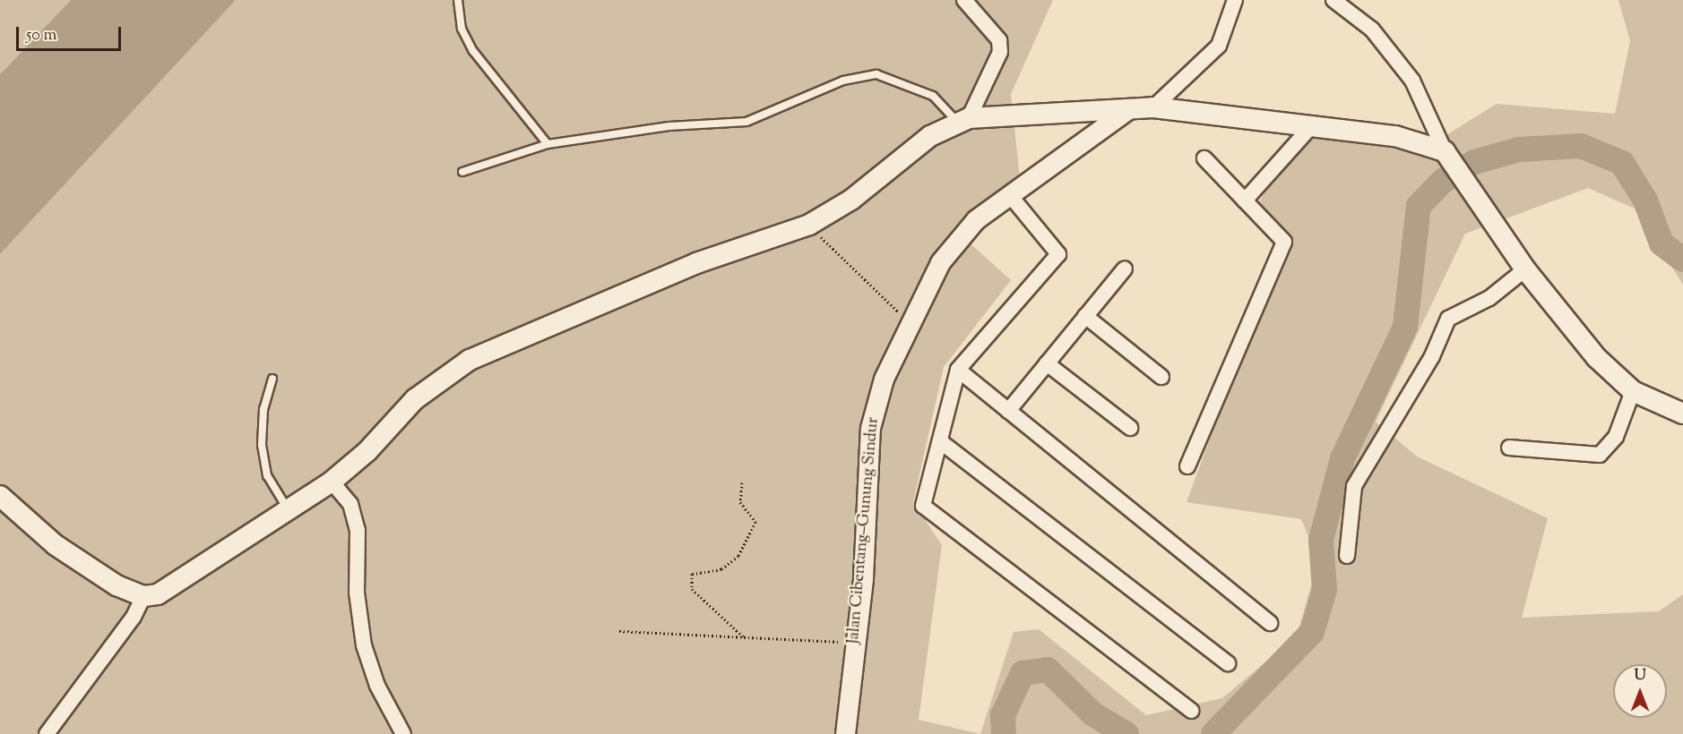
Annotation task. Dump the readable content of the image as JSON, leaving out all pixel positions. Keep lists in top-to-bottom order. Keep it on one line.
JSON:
{"streets":{"street":["Jalan Cibentang–Gunung Sindur"]},"scale_bar":"50 m","north":"top"}
